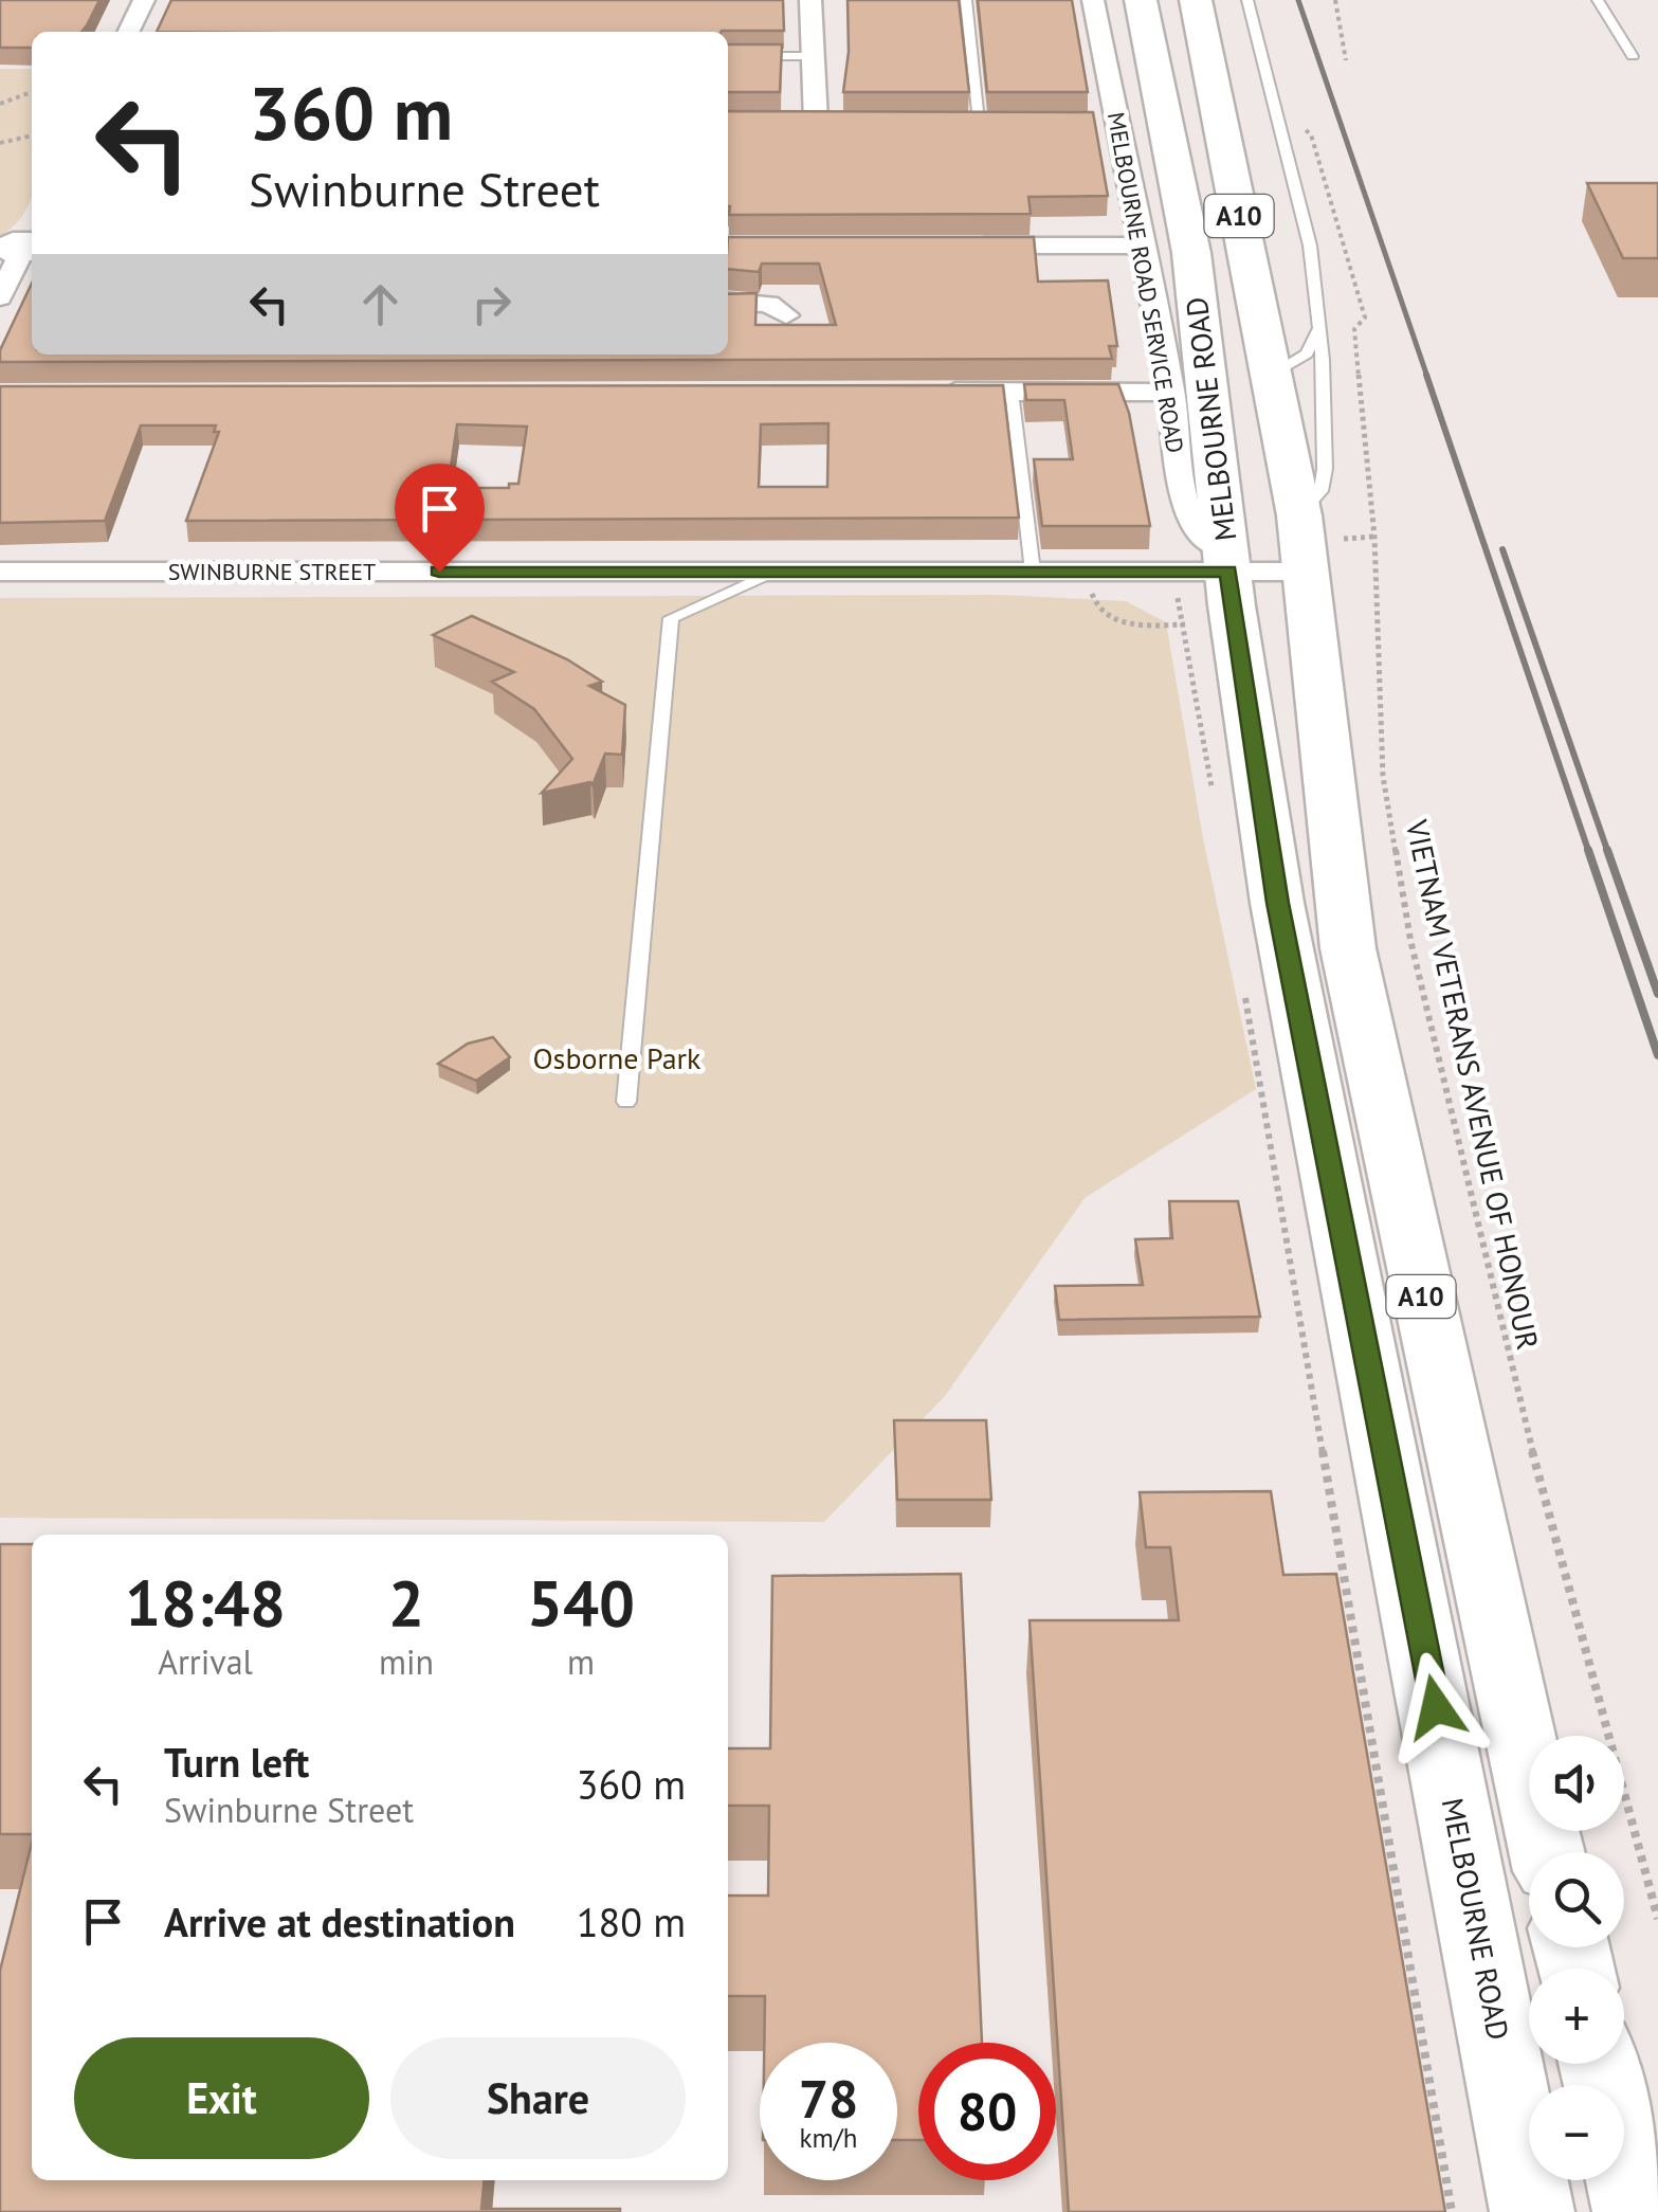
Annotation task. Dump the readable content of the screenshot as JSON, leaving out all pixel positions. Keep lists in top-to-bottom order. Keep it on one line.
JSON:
{"streets":{"highway":["A10","MELBOURNE ROAD"],"street":["MELBOURNE ROAD SERVICE ROAD","SWINBURNE STREET"],"path":["VIETNAM VETERANS AVENUE OF HONOUR"]},"crossings":[["MELBOURNE ROAD SERVICE ROAD","MELBOURNE ROAD"],["MELBOURNE ROAD SERVICE ROAD","SWINBURNE STREET"],["MELBOURNE ROAD","SWINBURNE STREET"]],"parks":["Osborne Park"],"page":{"turn":["360 m","Swinburne Street"],"eta":["18:48","Arrival","2","min","540","m"],"list":[{"name":"Turn left","note":"Swinburne Street","value":"360 m"},{"name":"Arrive at destination","value":"180 m"}],"map_buttons":["+","−"],"buttons":["Exit","Share"],"speed":"78 km/h","limit":"80"}}
